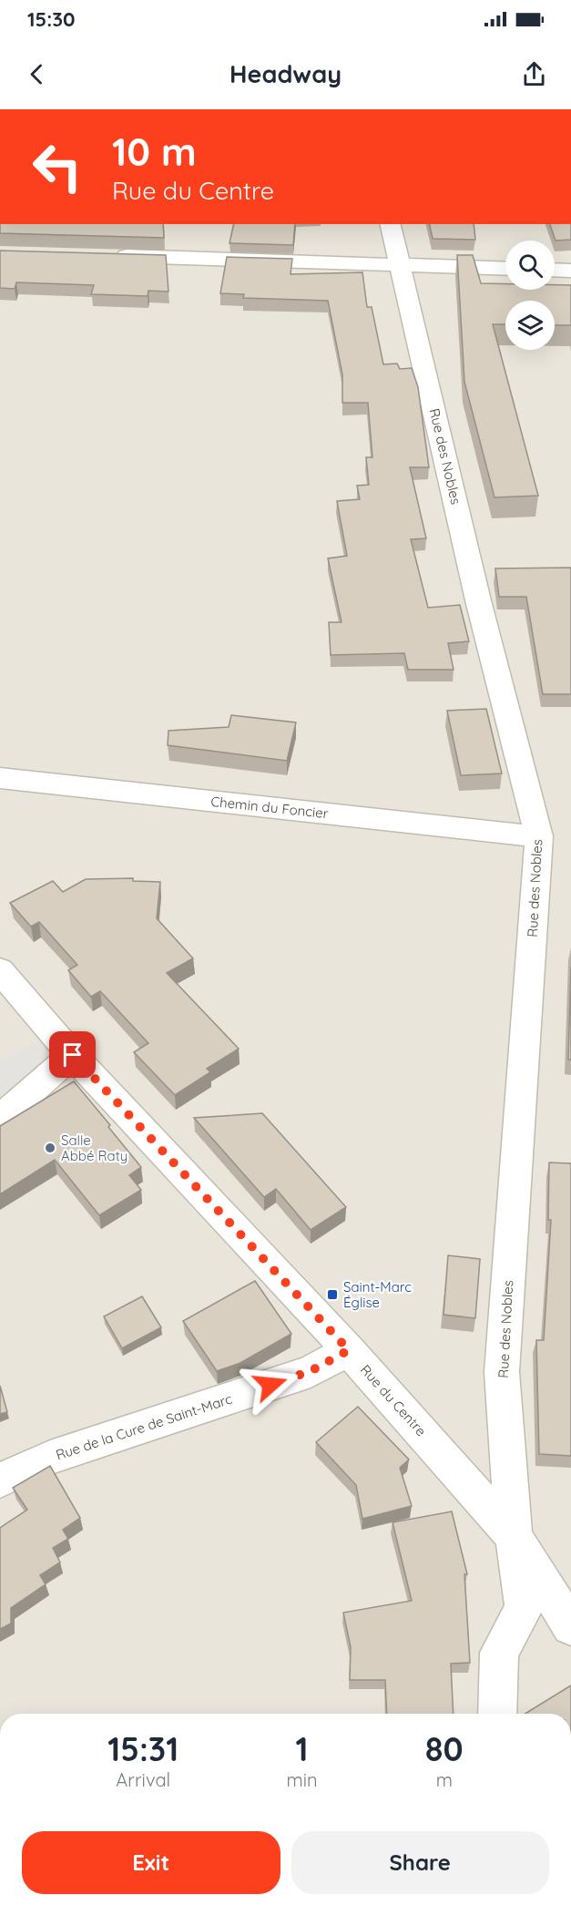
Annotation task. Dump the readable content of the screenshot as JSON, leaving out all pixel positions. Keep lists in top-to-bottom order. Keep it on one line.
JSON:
{"streets":{"street":["Rue des Nobles","Chemin du Foncier","Rue du Centre","Rue de la Cure de Saint-Marc"]},"crossings":[["Rue des Nobles","Chemin du Foncier"],["Rue des Nobles","Rue du Centre"],["Rue du Centre","Rue de la Cure de Saint-Marc"]],"places":{"other":["Salle Abbé Raty"],"transit":["Saint-Marc Église"]},"page":{"status":"15:30","header":"Headway","turn":["10 m","Rue du Centre"],"eta":["15:31","Arrival","1","min","80","m"],"buttons":["Exit","Share"]}}
